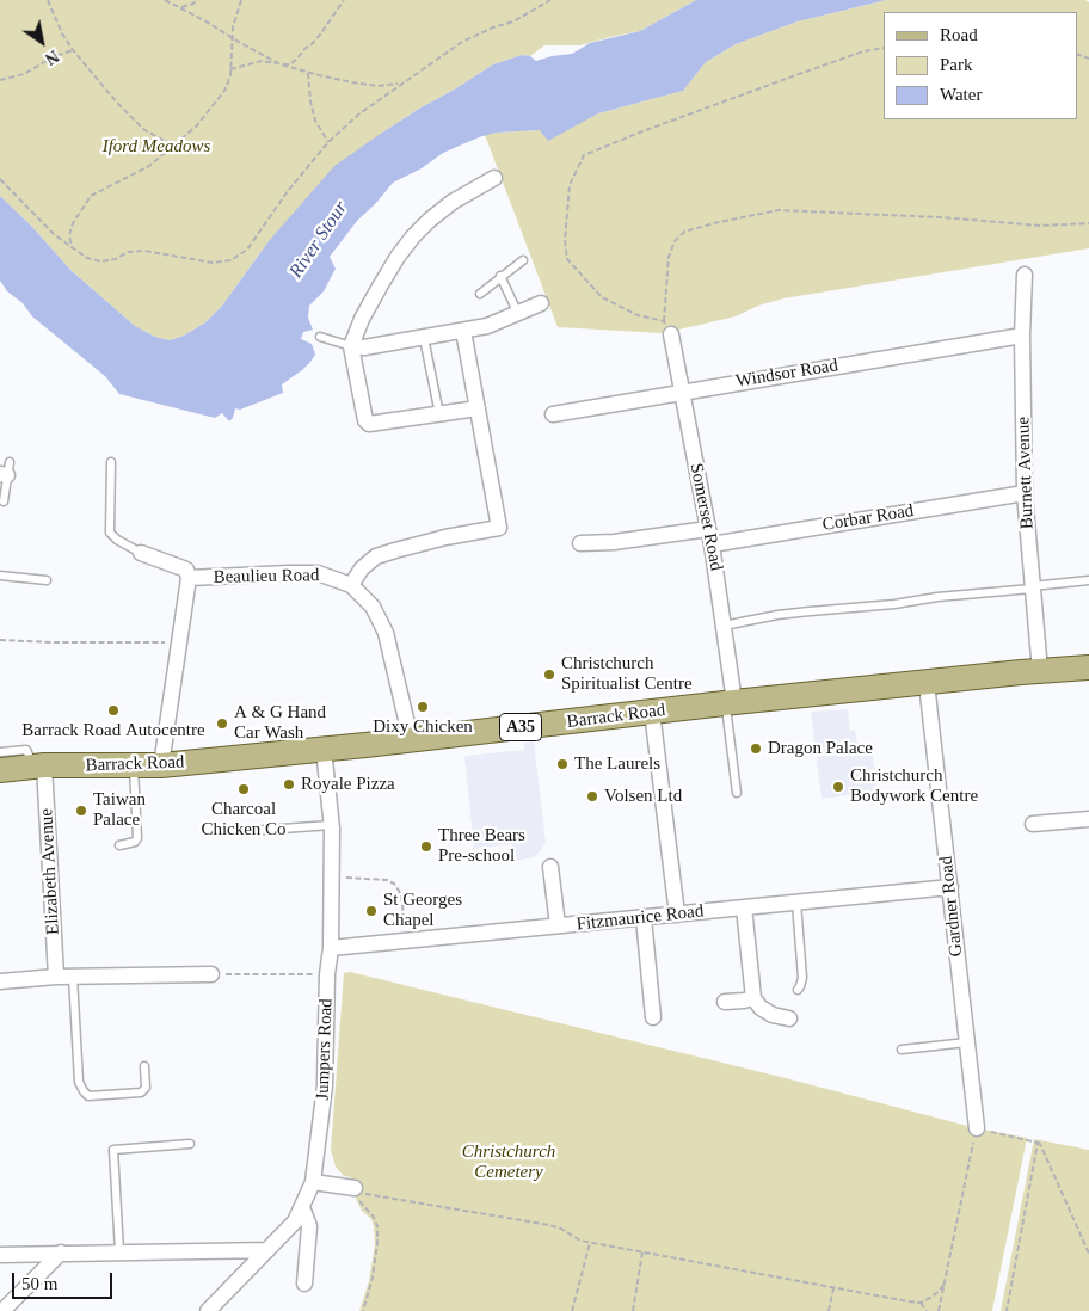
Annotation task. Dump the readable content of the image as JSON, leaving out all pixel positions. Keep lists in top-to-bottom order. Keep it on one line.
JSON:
{"streets":{"main road":["Barrack Road","A35"],"street":["Windsor Road","Burnett Avenue","Somerset Road","Corbar Road","Beaulieu Road","Elizabeth Avenue","Gardner Road","Fitzmaurice Road","Jumpers Road"]},"crossings":[["Windsor Road","Burnett Avenue"],["Windsor Road","Somerset Road"],["Burnett Avenue","Corbar Road"],["Burnett Avenue","Barrack Road"],["Somerset Road","Corbar Road"],["Somerset Road","Barrack Road"],["Beaulieu Road","Barrack Road"],["Barrack Road","Elizabeth Avenue"],["Barrack Road","Gardner Road"],["Barrack Road","Jumpers Road"],["Gardner Road","Fitzmaurice Road"],["Fitzmaurice Road","Jumpers Road"]],"water":["River Stour"],"parks":["Iford Meadows","Christchurch Cemetery"],"places":["Christchurch Spiritualist Centre","Dixy Chicken","Barrack Road Autocentre","A & G Hand Car Wash","Dragon Palace","The Laurels","Royale Pizza","Christchurch Bodywork Centre","Charcoal Chicken Co","Volsen Ltd","Taiwan Palace","Three Bears Pre-school","St Georges Chapel"],"legend":["Road","Park","Water"],"scale_bar":"50 m","north":"bottom right"}
